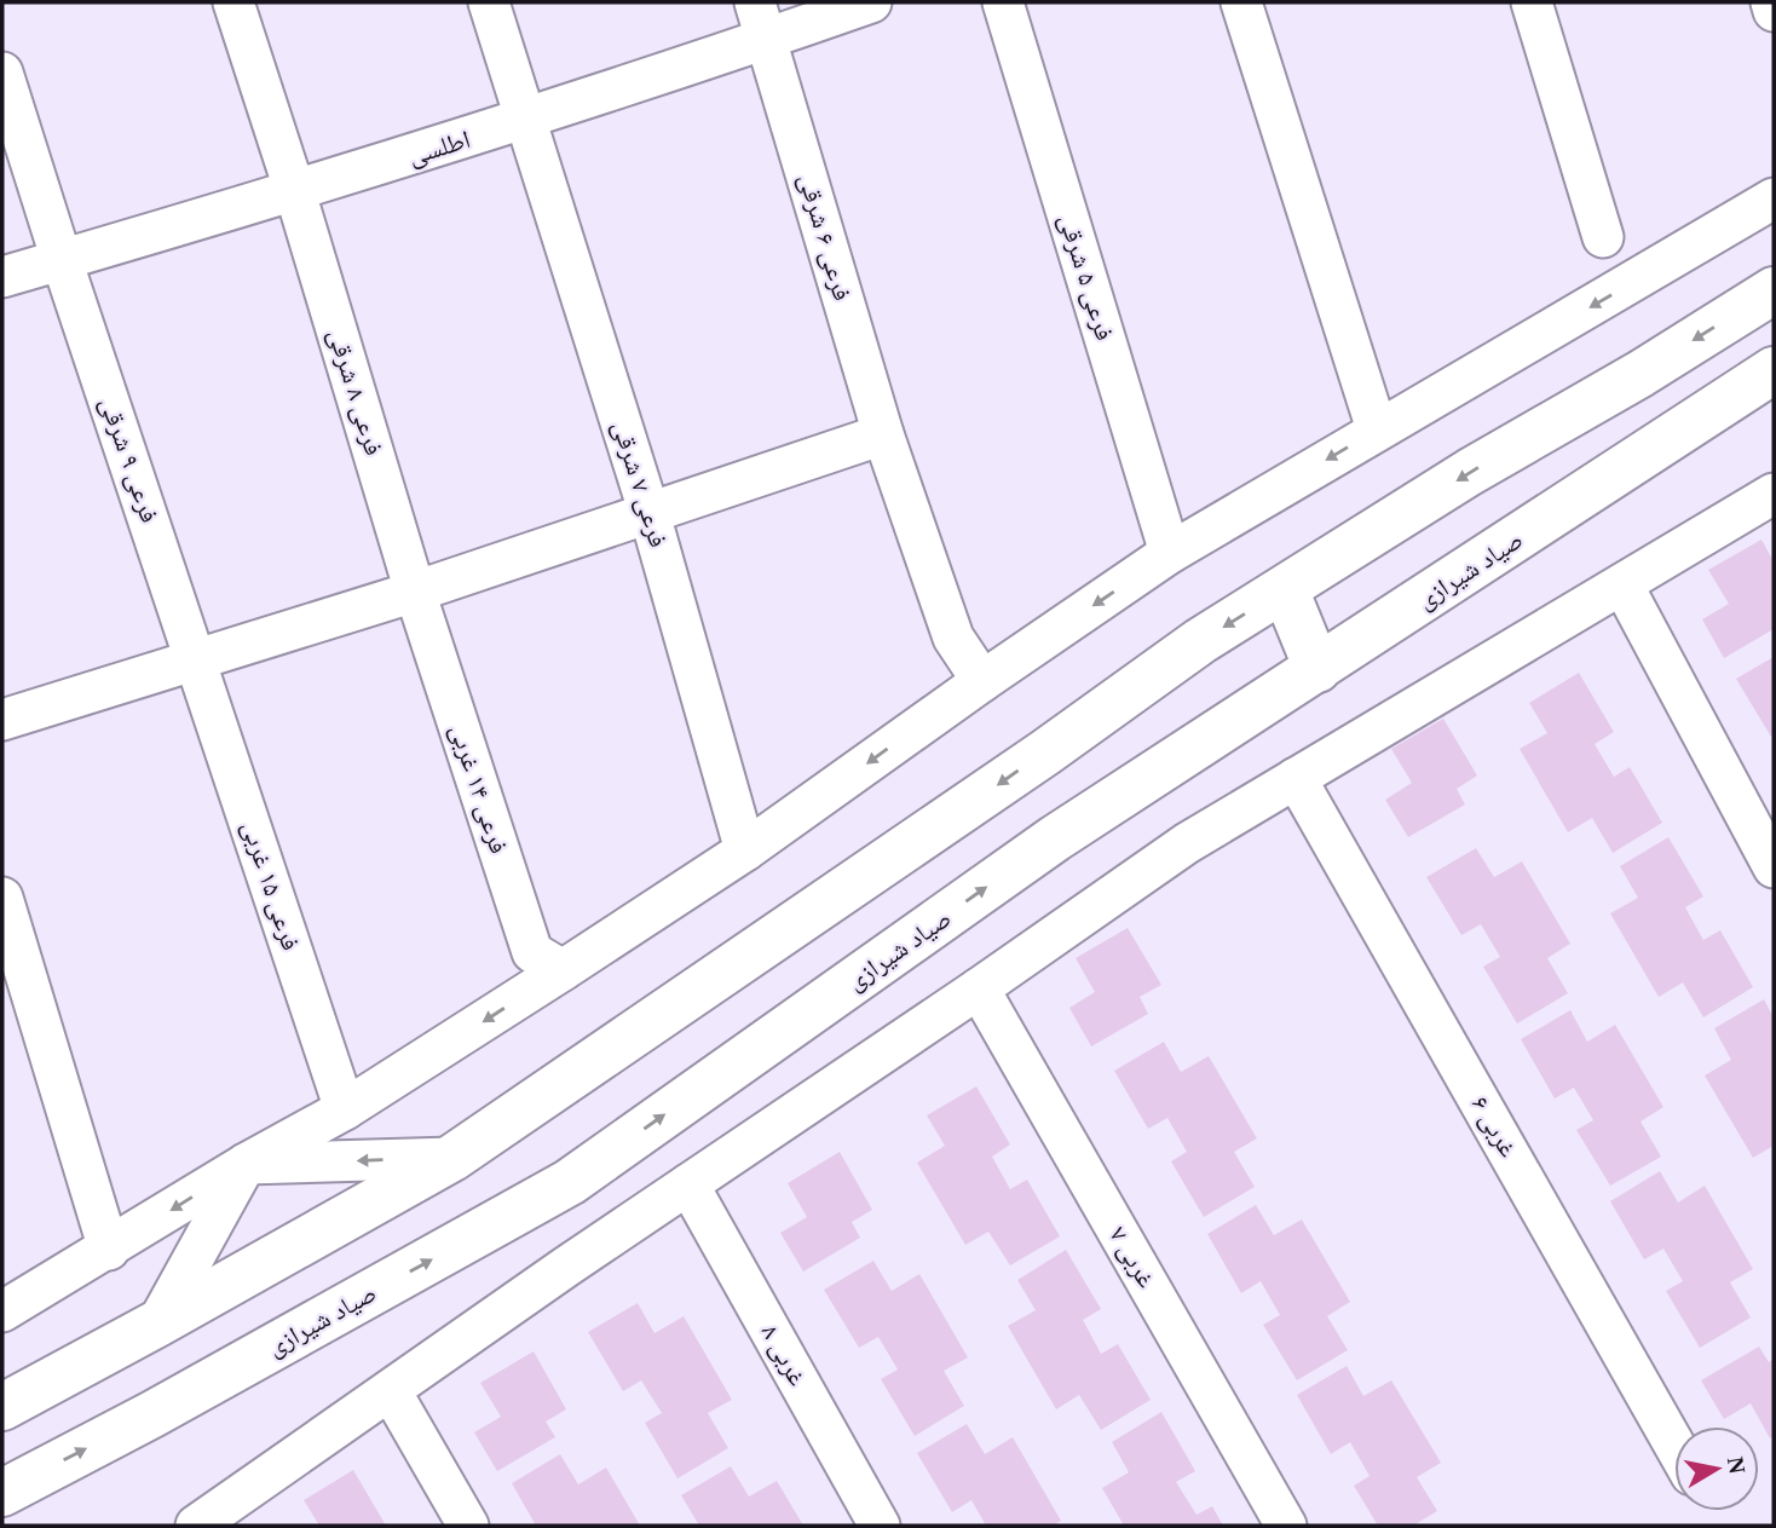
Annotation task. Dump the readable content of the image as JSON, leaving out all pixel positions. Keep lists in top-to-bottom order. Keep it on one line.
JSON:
{"streets":{"main road":["صیاد شیرازی"],"street":["اطلسی","فرعی ۶ شرقی","فرعی ۵ شرقی","فرعی ۸ شرقی","فرعی ۹ شرقی","فرعی ۷ شرقی","فرعی ۱۴ غربی","فرعی ۱۵ غربی","۶ غربی","۷ غربی","۸ غربی"]},"crossings":[["اطلسی","فرعی ۶ شرقی"],["اطلسی","فرعی ۸ شرقی"],["اطلسی","فرعی ۹ شرقی"],["اطلسی","فرعی ۷ شرقی"],["فرعی ۸ شرقی","فرعی ۱۴ غربی"],["فرعی ۹ شرقی","فرعی ۱۵ غربی"]],"north":"right"}
